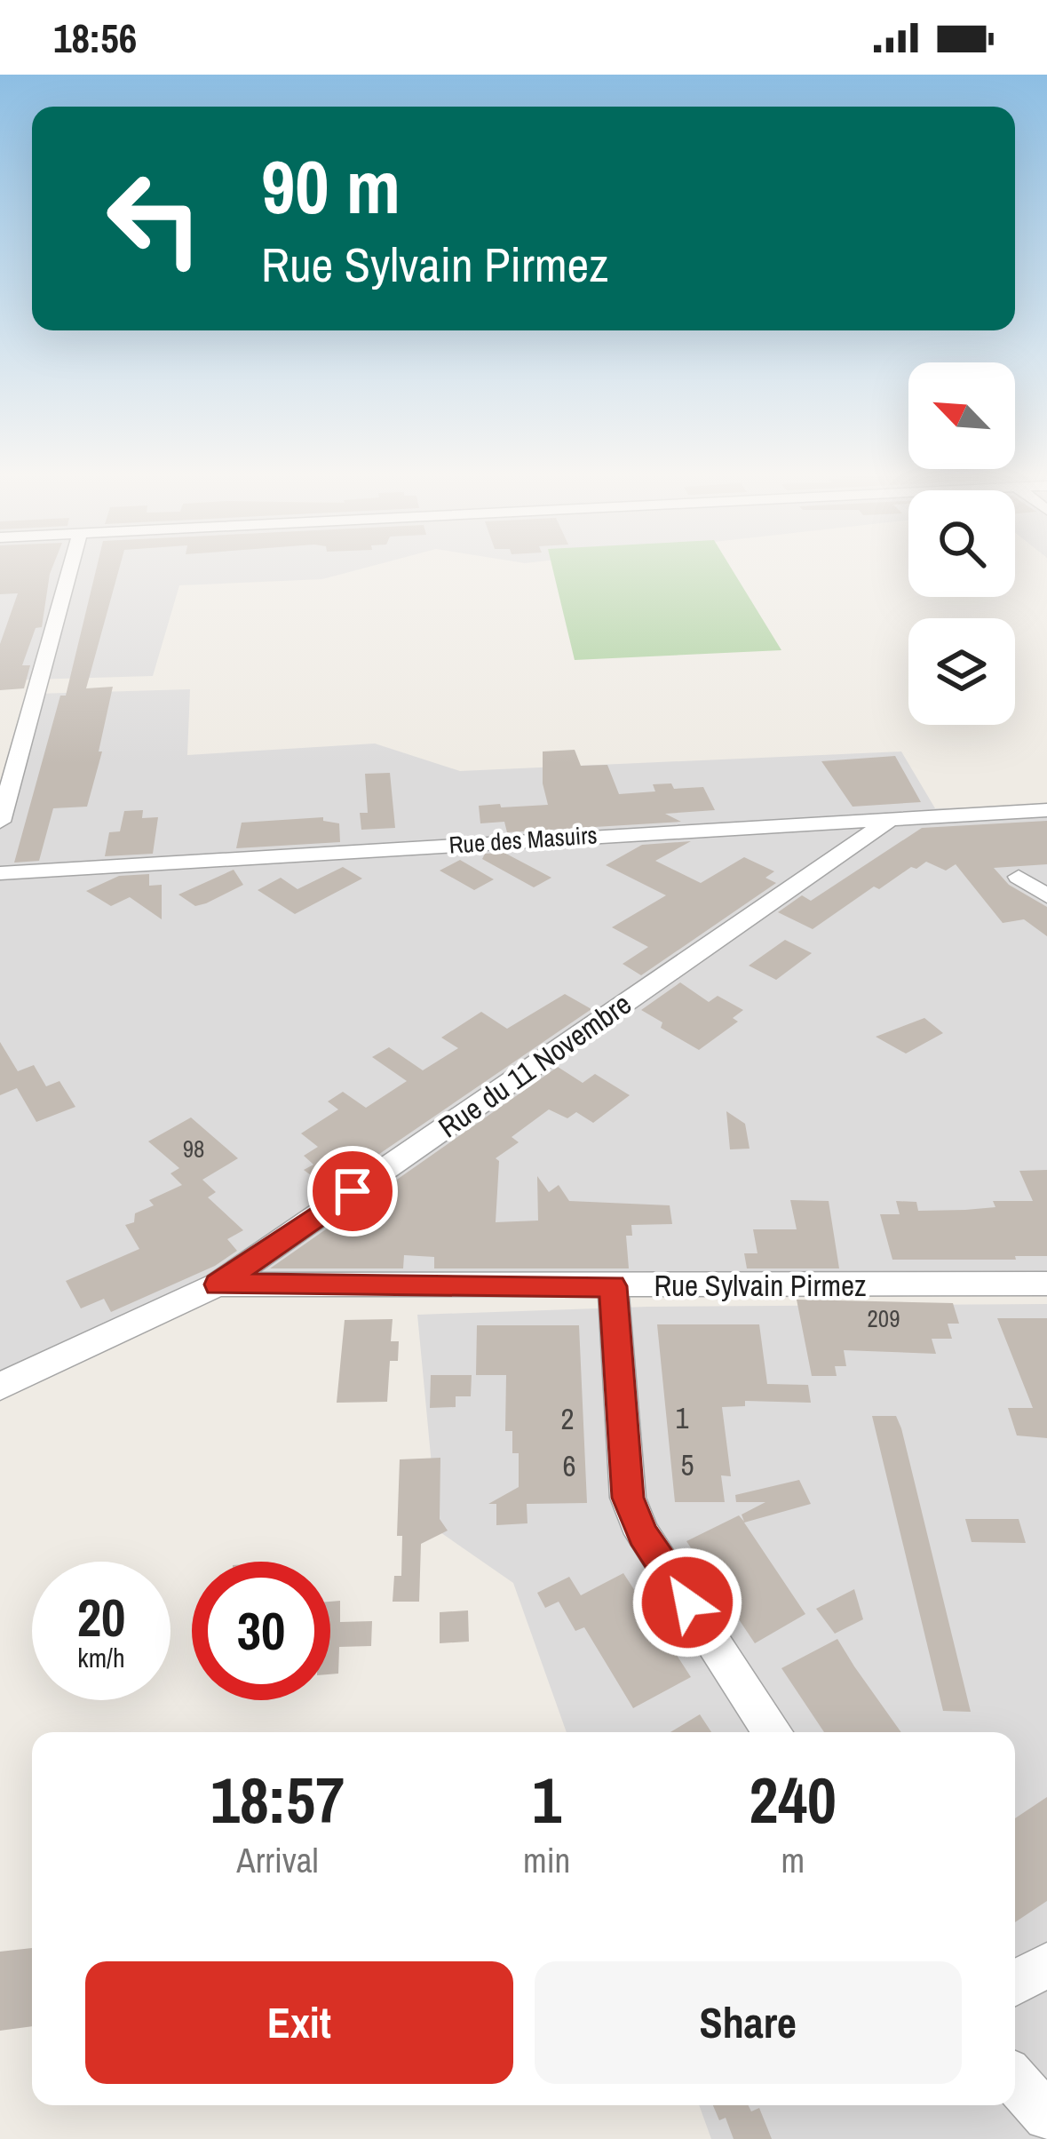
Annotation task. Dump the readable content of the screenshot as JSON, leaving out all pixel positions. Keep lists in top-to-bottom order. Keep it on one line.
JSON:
{"streets":{"street":["Rue des Masuirs","Rue du 11 Novembre","Rue Sylvain Pirmez"]},"crossings":[["Rue des Masuirs","Rue du 11 Novembre"],["Rue du 11 Novembre","Rue Sylvain Pirmez"]],"house_numbers":["98","209","1","2","5","6"],"north":"top left","page":{"status":"18:56","turn":["90 m","Rue Sylvain Pirmez"],"speed":"20 km/h","limit":"30","eta":["18:57","Arrival","1","min","240","m"],"buttons":["Exit","Share"]}}
